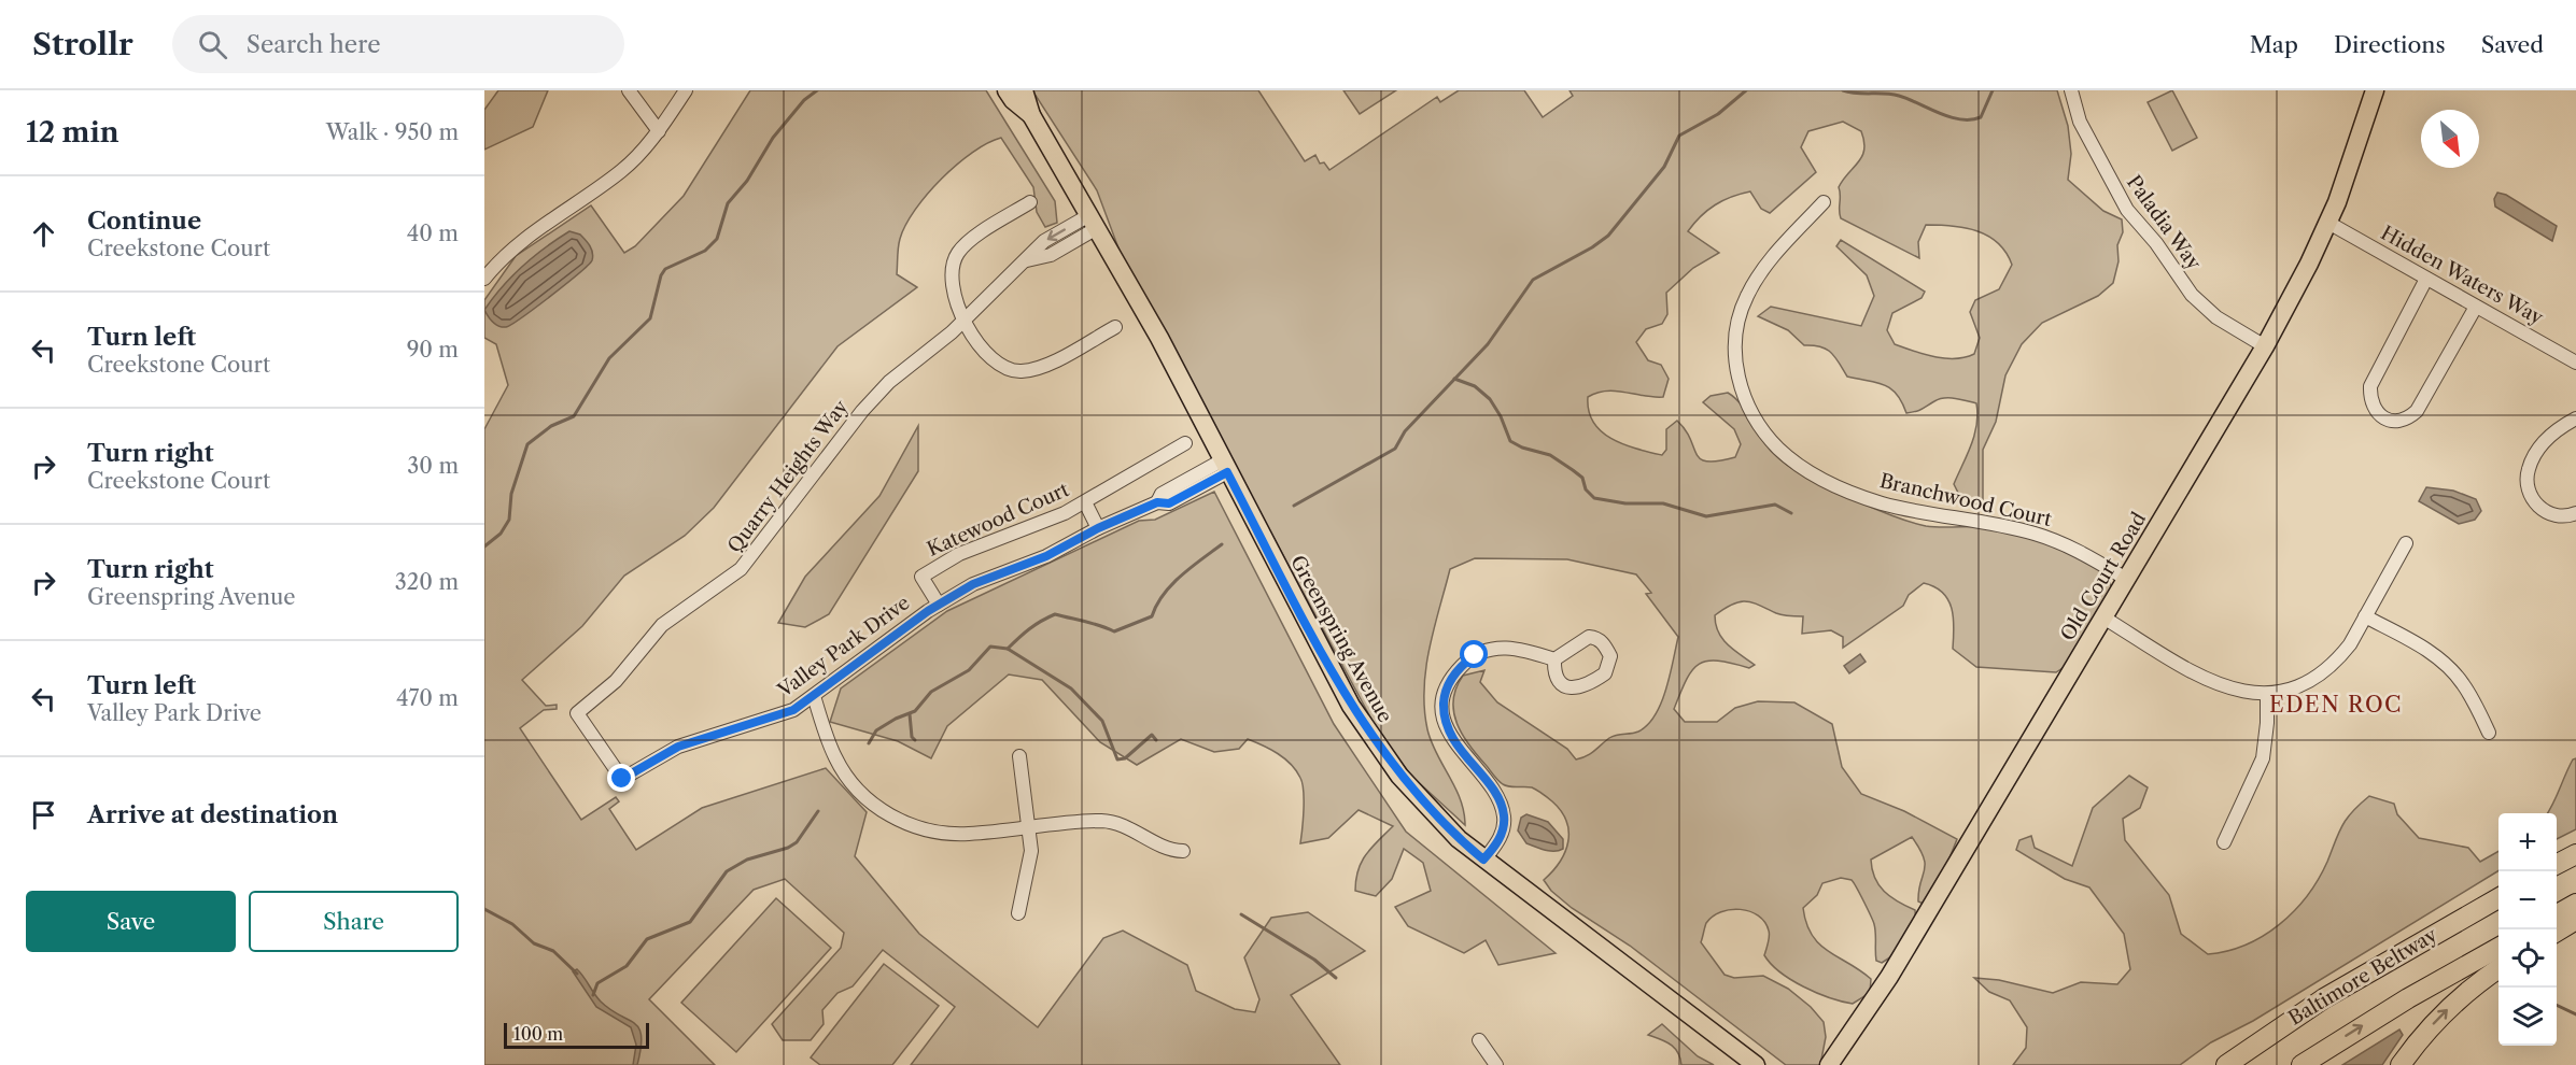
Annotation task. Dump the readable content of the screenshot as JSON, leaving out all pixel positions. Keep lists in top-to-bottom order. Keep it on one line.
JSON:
{"streets":{"highway":["Baltimore Beltway"],"main road":["Old Court Road","Greenspring Avenue"],"street":["Paladia Way","Hidden Waters Way","Quarry Heights Way","Branchwood Court","Katewood Court","Valley Park Drive"]},"crossings":[["Paladia Way","Old Court Road"],["Hidden Waters Way","Old Court Road"],["Quarry Heights Way","Greenspring Avenue"],["Quarry Heights Way","Valley Park Drive"],["Branchwood Court","Old Court Road"],["Katewood Court","Valley Park Drive"],["Greenspring Avenue","Valley Park Drive"]],"districts":["EDEN ROC"],"scale_bar":"100 m","north":"bottom right","page":{"header":"Strollr","search":"Search here","nav":["Map","Directions","Saved"],"heading":["12 min","Walk · 950 m"],"list":[["Continue","Creekstone Court","40 m"],["Turn left","Creekstone Court","90 m"],["Turn right","Creekstone Court","30 m"],["Turn right","Greenspring Avenue","320 m"],["Turn left","Valley Park Drive","470 m"],"Arrive at destination"],"map_buttons":["+","−"],"buttons":["Save","Share"],"scale":"100 m"}}
